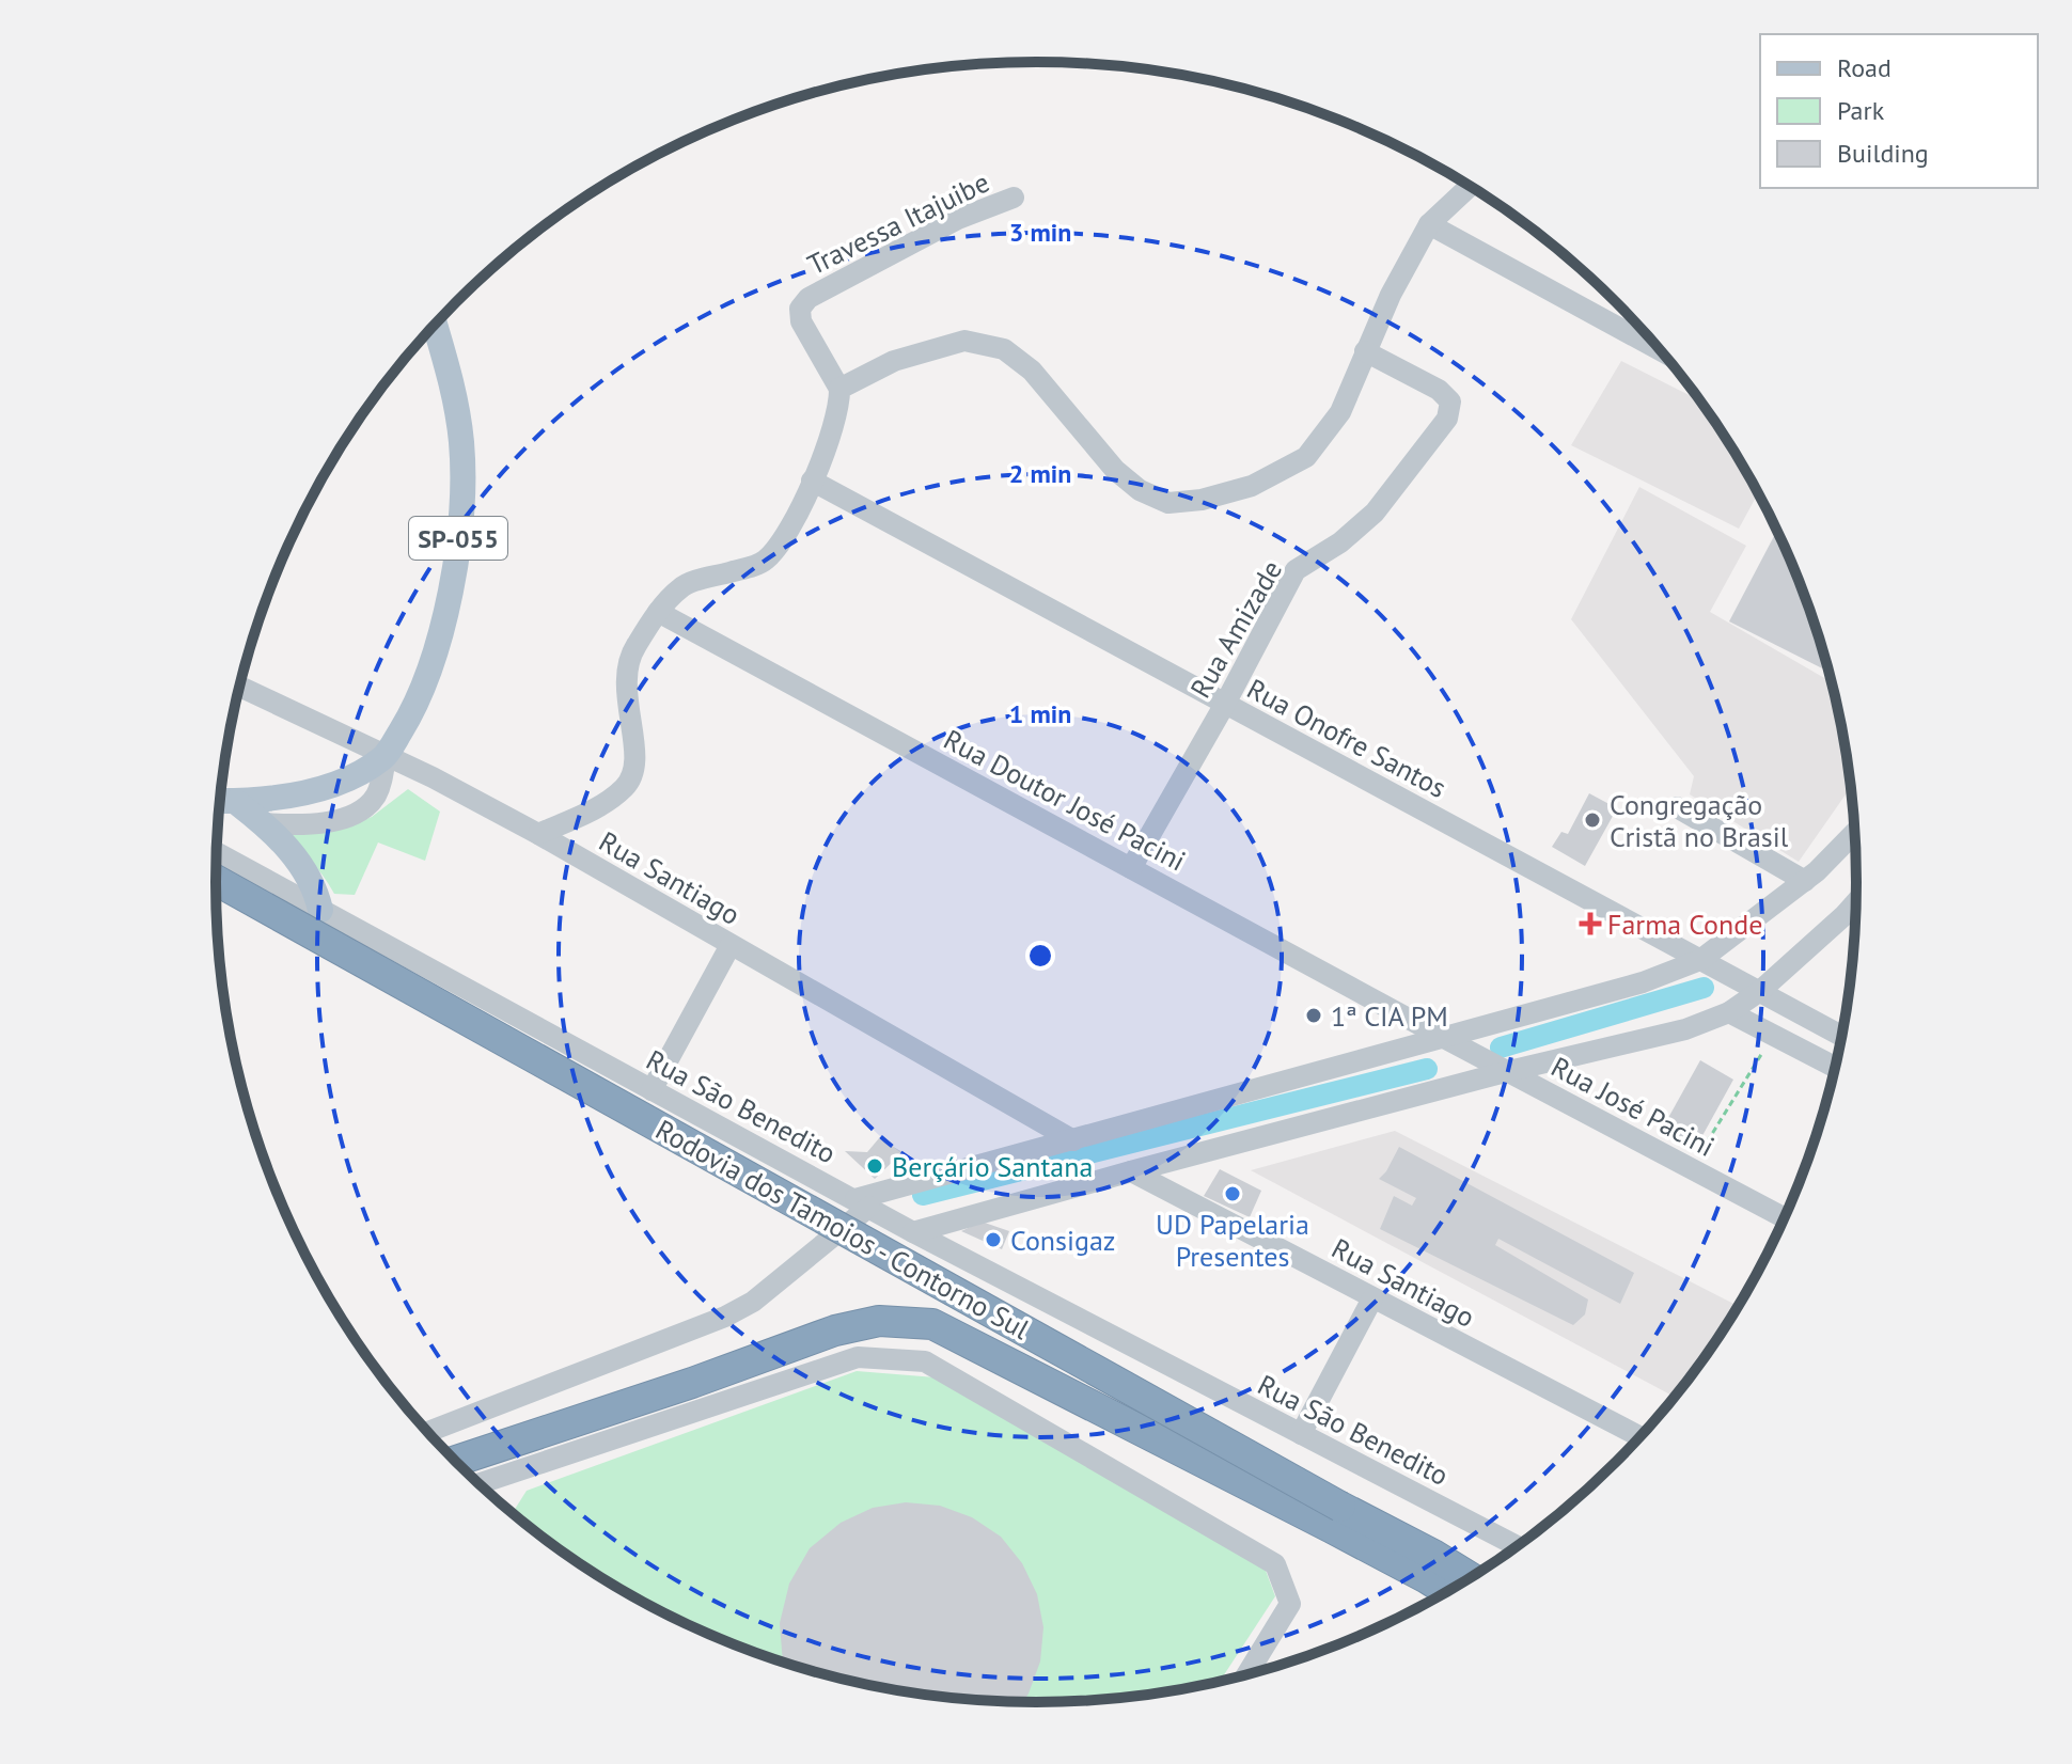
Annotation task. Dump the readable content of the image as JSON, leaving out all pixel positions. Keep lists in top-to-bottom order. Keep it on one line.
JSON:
{"streets":{"highway":["Rodovia dos Tamoios - Contorno Sul"],"main road":["SP-055"],"street":["Travessa Itajuibe","Rua Amizade","Rua Onofre Santos","Rua Doutor José Pacini","Rua Santiago","Rua São Benedito","Rua José Pacini"]},"crossings":[["SP-055","Rua Santiago"],["Rua Amizade","Rua Onofre Santos"],["Rua Amizade","Rua Doutor José Pacini"],["Rua Doutor José Pacini","Rua José Pacini"]],"places":{"other":["Congregação Cristã no Brasil","1ª CIA PM","Berçário Santana","UD Papelaria Presentes","Consigaz"],"health":["Farma Conde"]},"legend":["Road","Park","Building"],"rings":["3 min","2 min","1 min"]}
